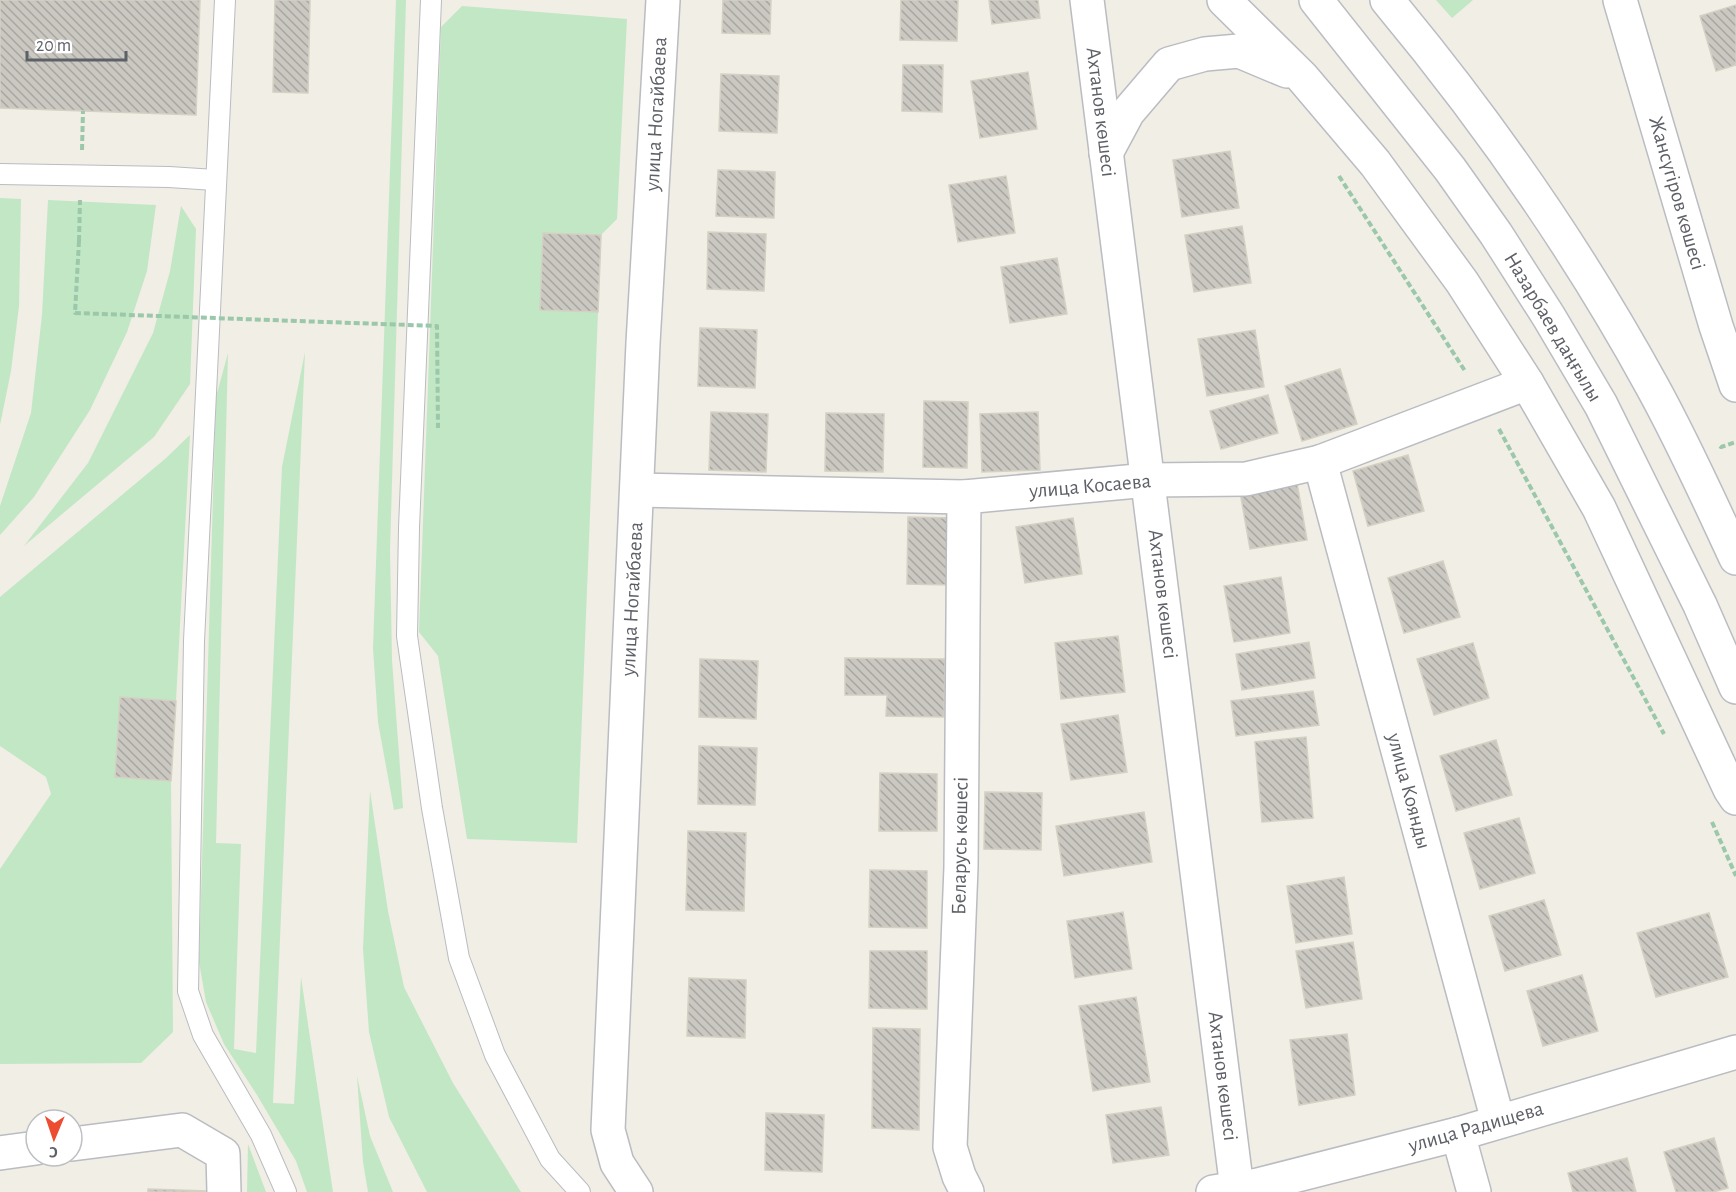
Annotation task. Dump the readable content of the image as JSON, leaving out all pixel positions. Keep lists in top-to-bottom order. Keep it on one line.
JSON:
{"streets":{"street":["Ахтанов көшесі","улица Ногайбаева","Жансүгіров көшесі","Назарбаев даңғылы","улица Косаева","улица Коянды","Беларусь көшесі","улица Радищева"]},"crossings":[["Ахтанов көшесі","улица Косаева"],["Ахтанов көшесі","улица Радищева"],["улица Ногайбаева","улица Косаева"],["улица Косаева","улица Коянды"],["улица Косаева","Беларусь көшесі"],["улица Коянды","улица Радищева"]],"scale_bar":"20 m","north":"bottom"}
